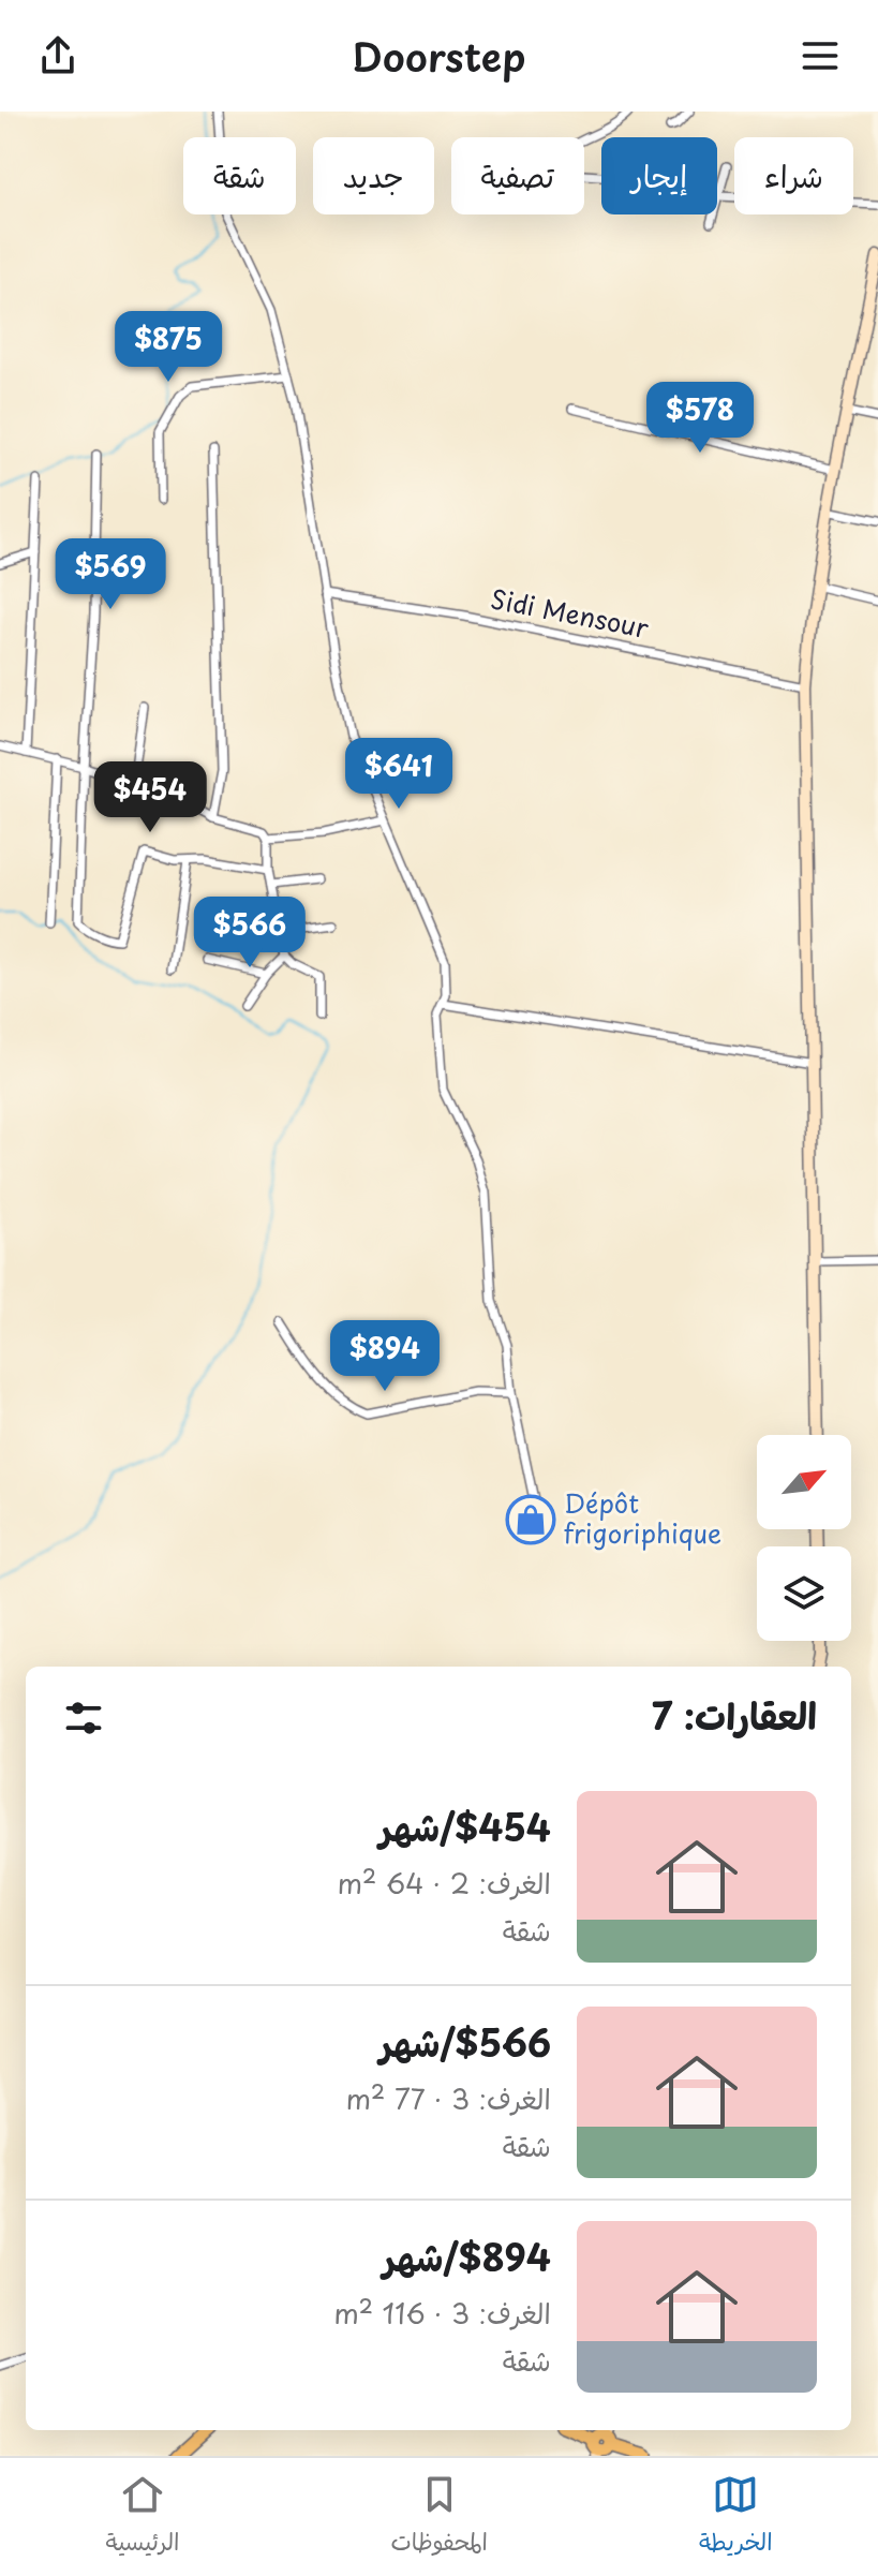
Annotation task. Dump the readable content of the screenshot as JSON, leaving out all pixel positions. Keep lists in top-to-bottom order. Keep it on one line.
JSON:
{"streets":{"street":["Sidi Mensour"]},"places":{"shop":["Dépôt frigoriphique"]},"north":"top right","page":{"header":"Doorstep","chip":["شراء","إيجار","تصفية","جديد","شقة"],"price":["$875","$578","$569","$641","$454","$566","$894"],"heading":"العقارات: 7","list":[{"name":"$454/شهر","note":"الغرف: 2 · 64 m² · شقة"},{"name":"$566/شهر","note":"الغرف: 3 · 77 m² · شقة"},{"name":"$894/شهر","note":"الغرف: 3 · 116 m² · شقة"}],"tabs":["الخريطة","المحفوظات","الرئيسية"]}}
